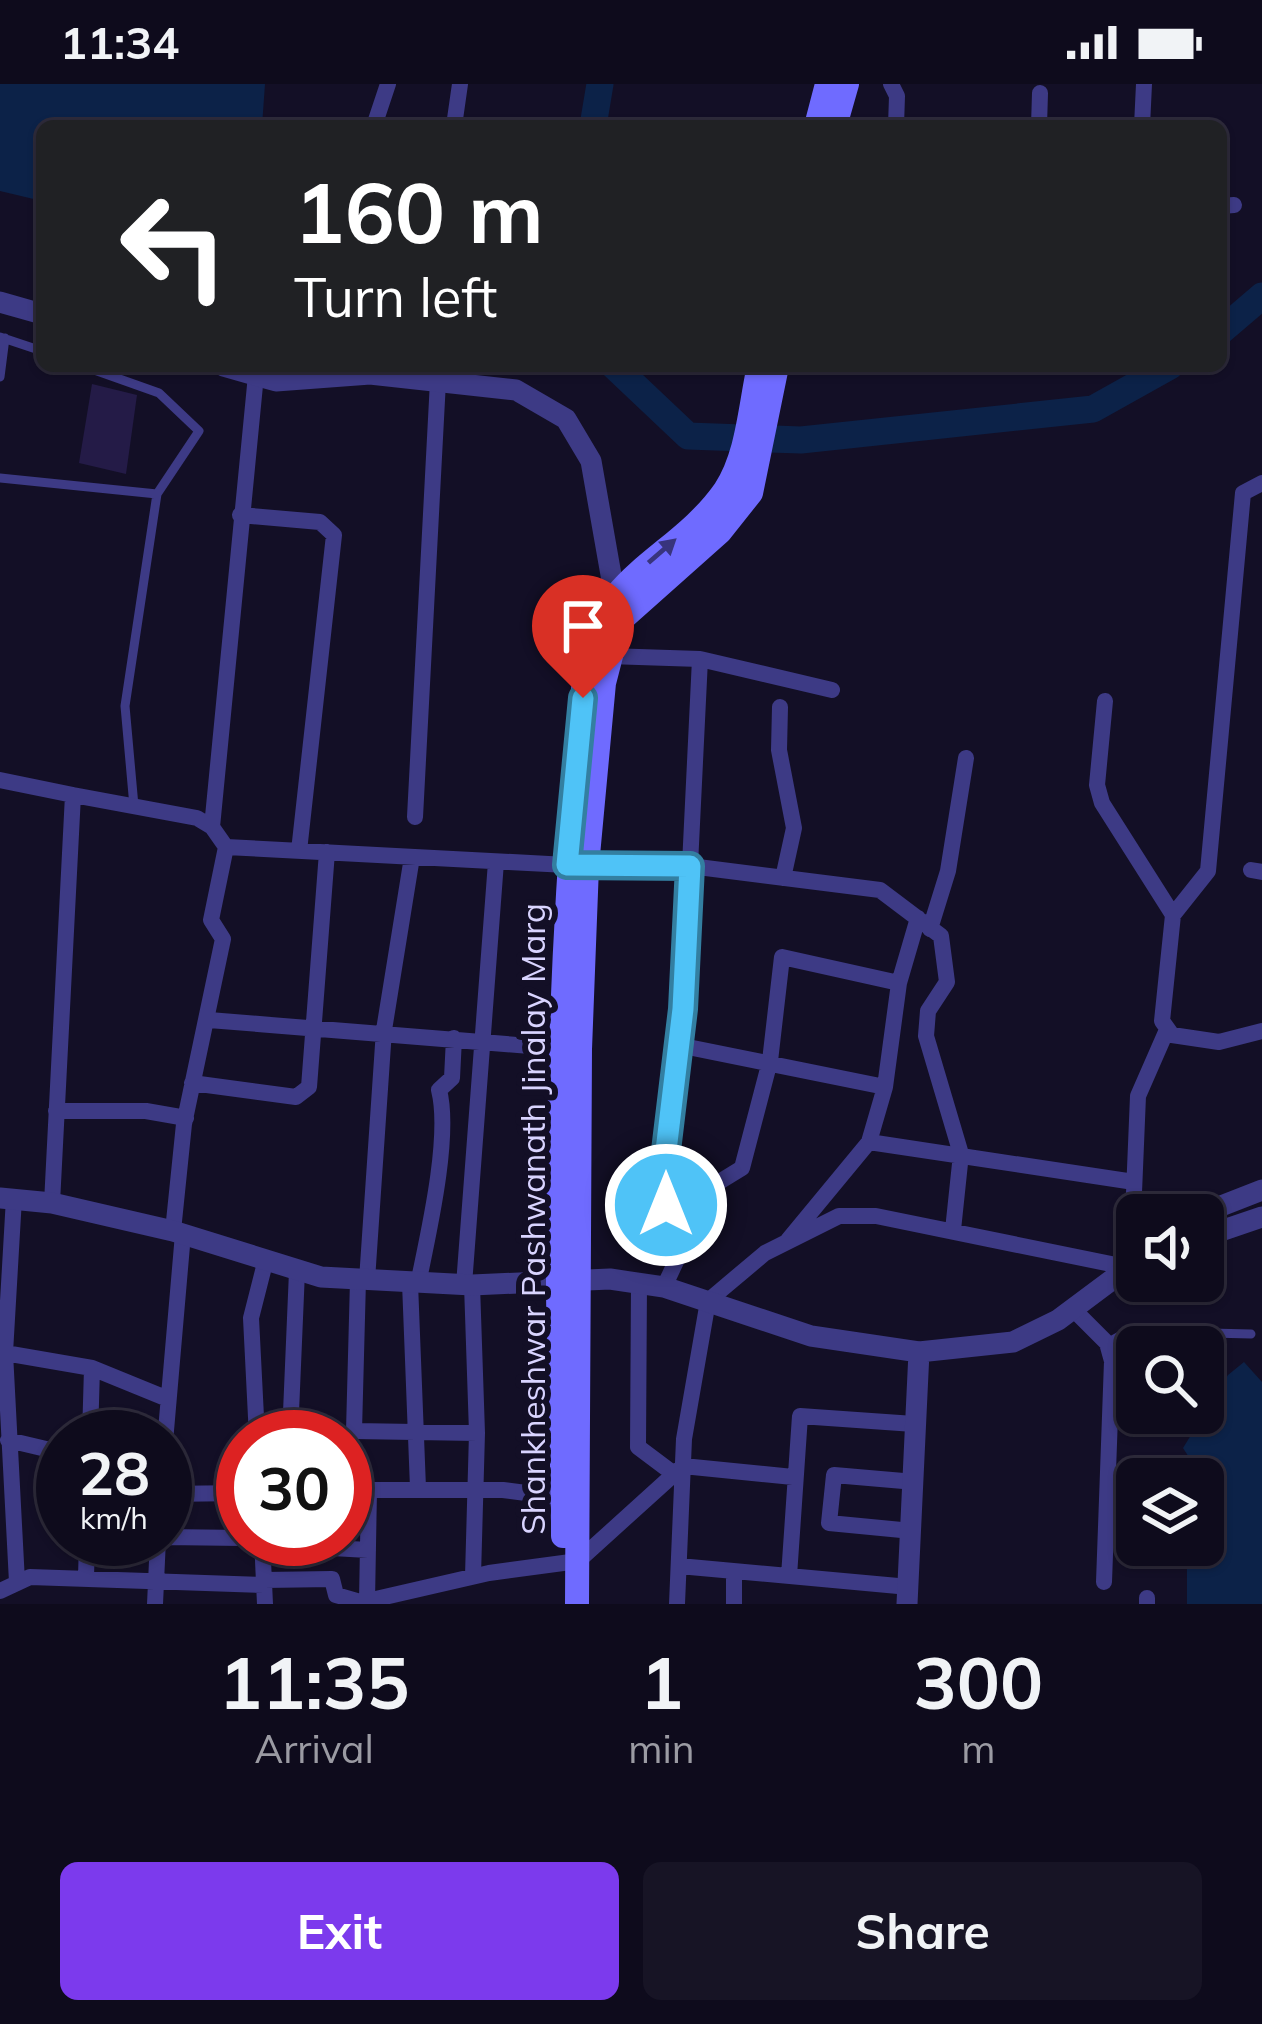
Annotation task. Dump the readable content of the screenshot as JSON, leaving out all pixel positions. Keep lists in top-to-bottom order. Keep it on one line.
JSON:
{"streets":{"main road":["Shankheshwar Pashwanath Jinalay Marg"]},"page":{"status":"11:34","turn":["160 m","Turn left"],"speed":"28 km/h","limit":"30","eta":["11:35","Arrival","1","min","300","m"],"buttons":["Exit","Share"]}}
